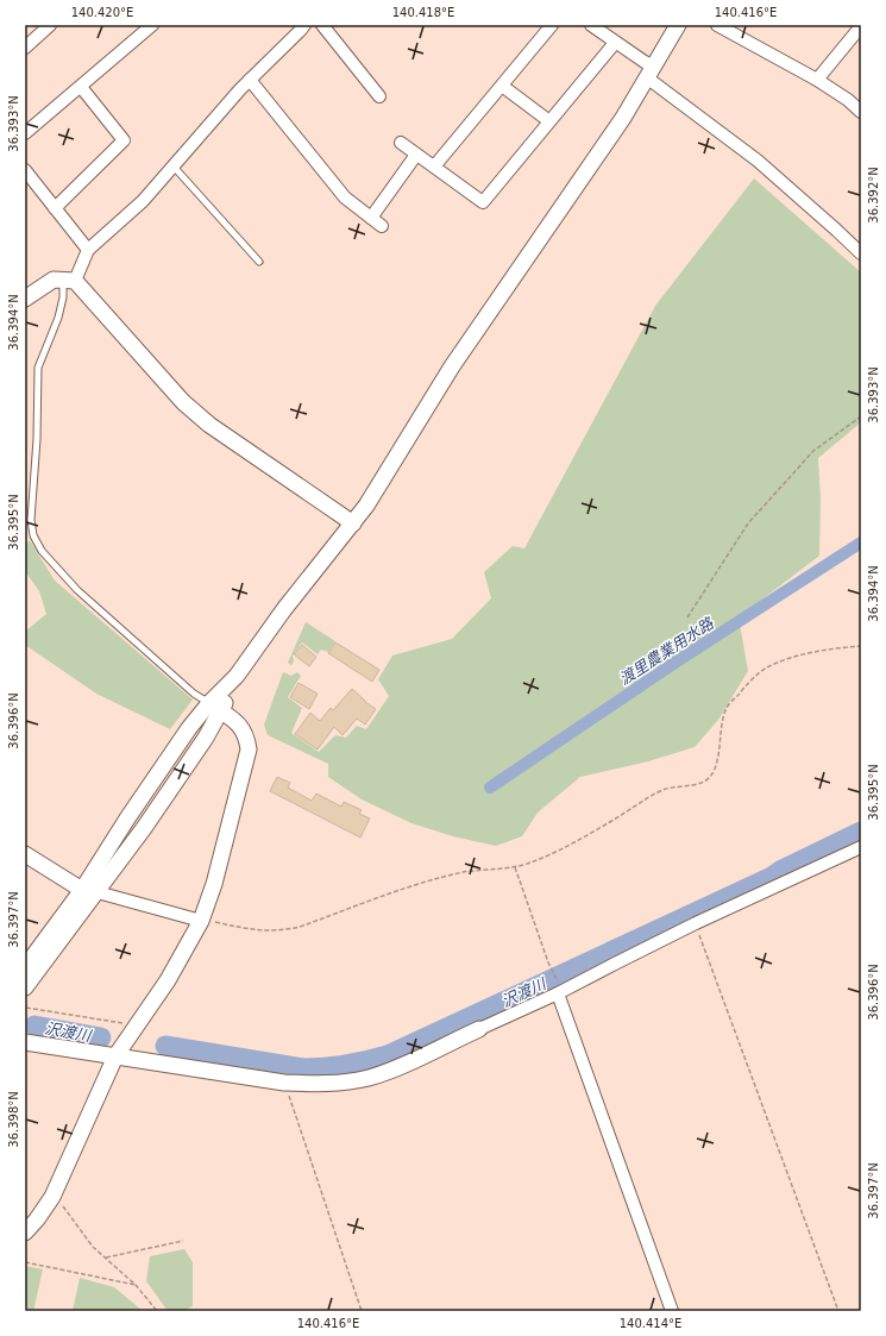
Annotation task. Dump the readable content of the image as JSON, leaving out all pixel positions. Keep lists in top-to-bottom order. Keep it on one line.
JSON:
{"water":["渡里農業用水路","沢渡川"],"coordinates":["140.420°E","140.418°E","140.416°E","36.393°N","36.392°N","36.394°N","36.395°N","36.396°N","36.397°N","36.398°N","140.414°E"]}
